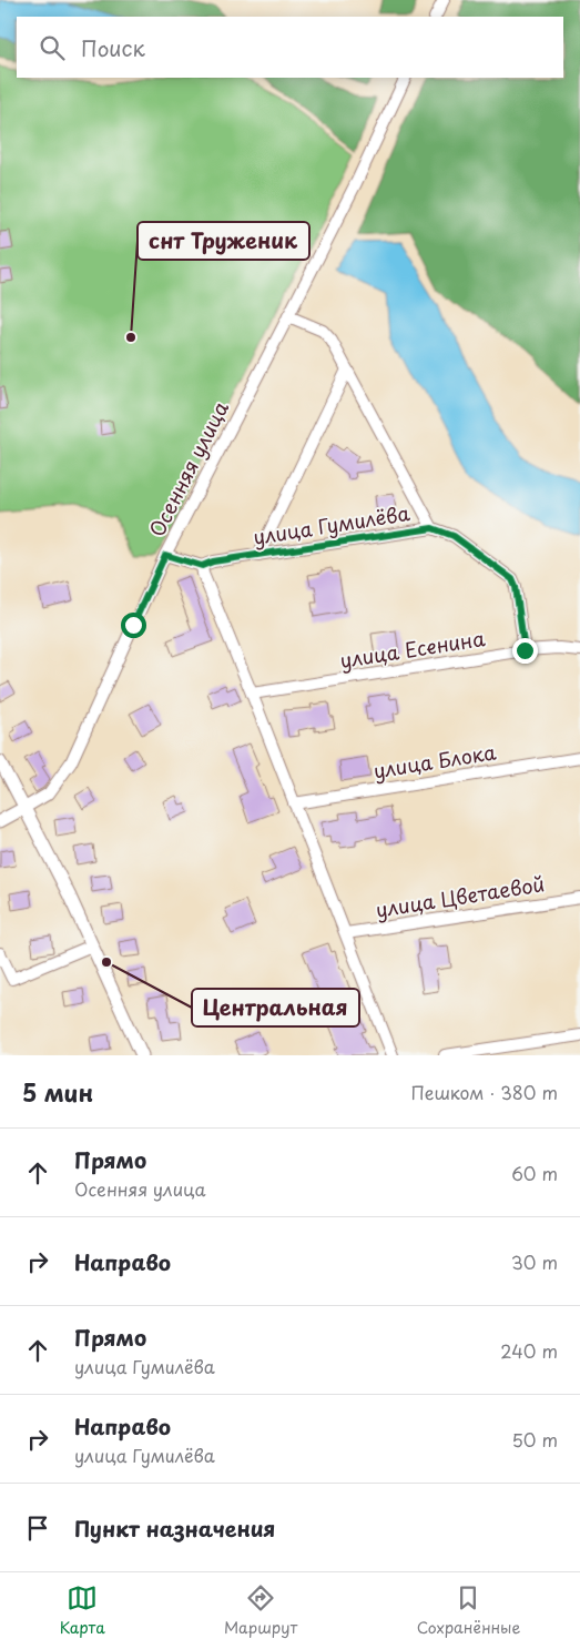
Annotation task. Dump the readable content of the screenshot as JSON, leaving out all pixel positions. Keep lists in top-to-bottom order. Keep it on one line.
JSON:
{"streets":{"street":["Осенняя улица","улица Гумилёва","улица Есенина","улица Блока","улица Цветаевой"]},"crossings":[["улица Гумилёва","улица Есенина"]],"places":["снт Труженик","Центральная"],"page":{"search":"Поиск","heading":["5 мин","Пешком · 380 m"],"list":[["Прямо","Осенняя улица","60 m"],["Направо","30 m"],["Прямо","улица Гумилёва","240 m"],["Направо","улица Гумилёва","50 m"],"Пункт назначения"],"nav":["Карта","Маршрут","Сохранённые"]}}
